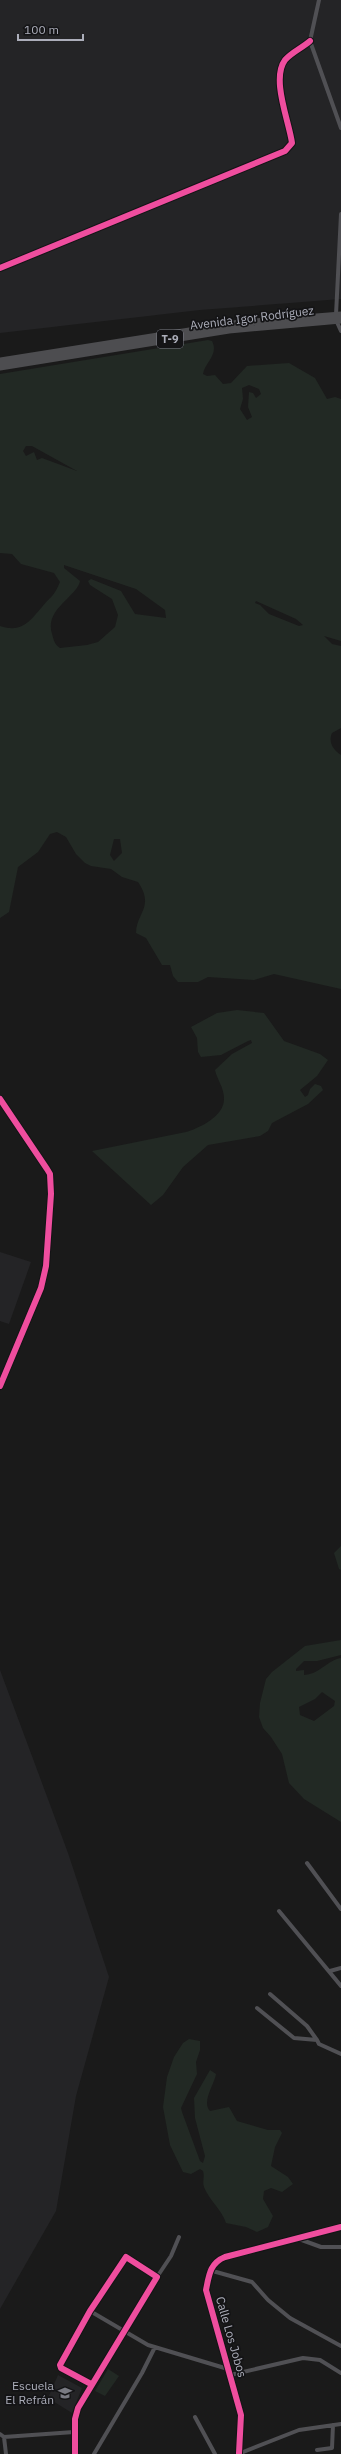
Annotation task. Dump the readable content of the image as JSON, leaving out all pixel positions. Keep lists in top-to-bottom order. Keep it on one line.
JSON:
{"streets":{"highway":["Avenida Igor Rodríguez","T-9"],"street":["Calle Los Jobos"]},"places":{"school or university":["Escuela El Refrán"]},"scale_bar":"100 m"}
